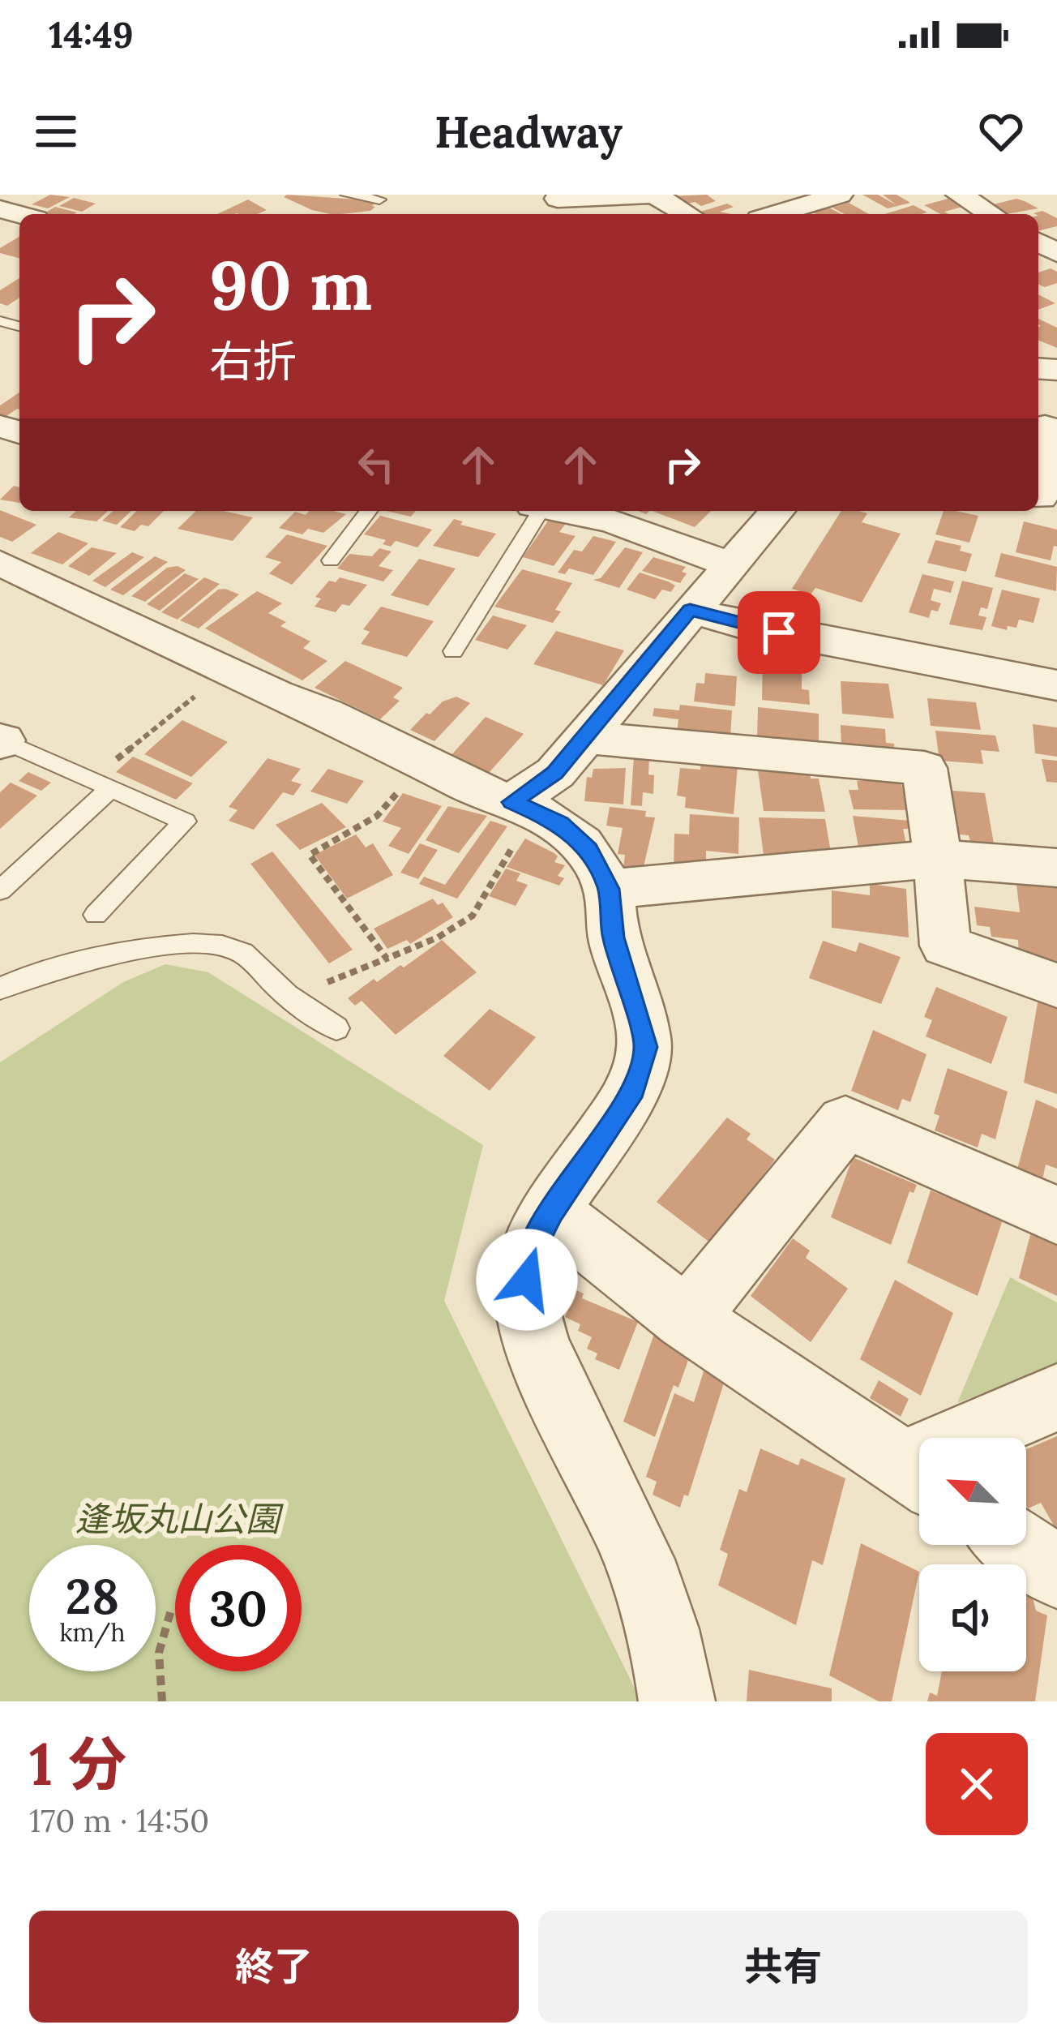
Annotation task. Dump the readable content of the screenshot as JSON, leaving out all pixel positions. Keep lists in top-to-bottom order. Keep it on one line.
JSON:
{"parks":["逢坂丸山公園"],"north":"top left","page":{"status":"14:49","header":"Headway","turn":["90 m","右折"],"speed":"28 km/h","limit":"30","heading":["1 分","170 m · 14:50"],"buttons":["終了","共有"]}}
